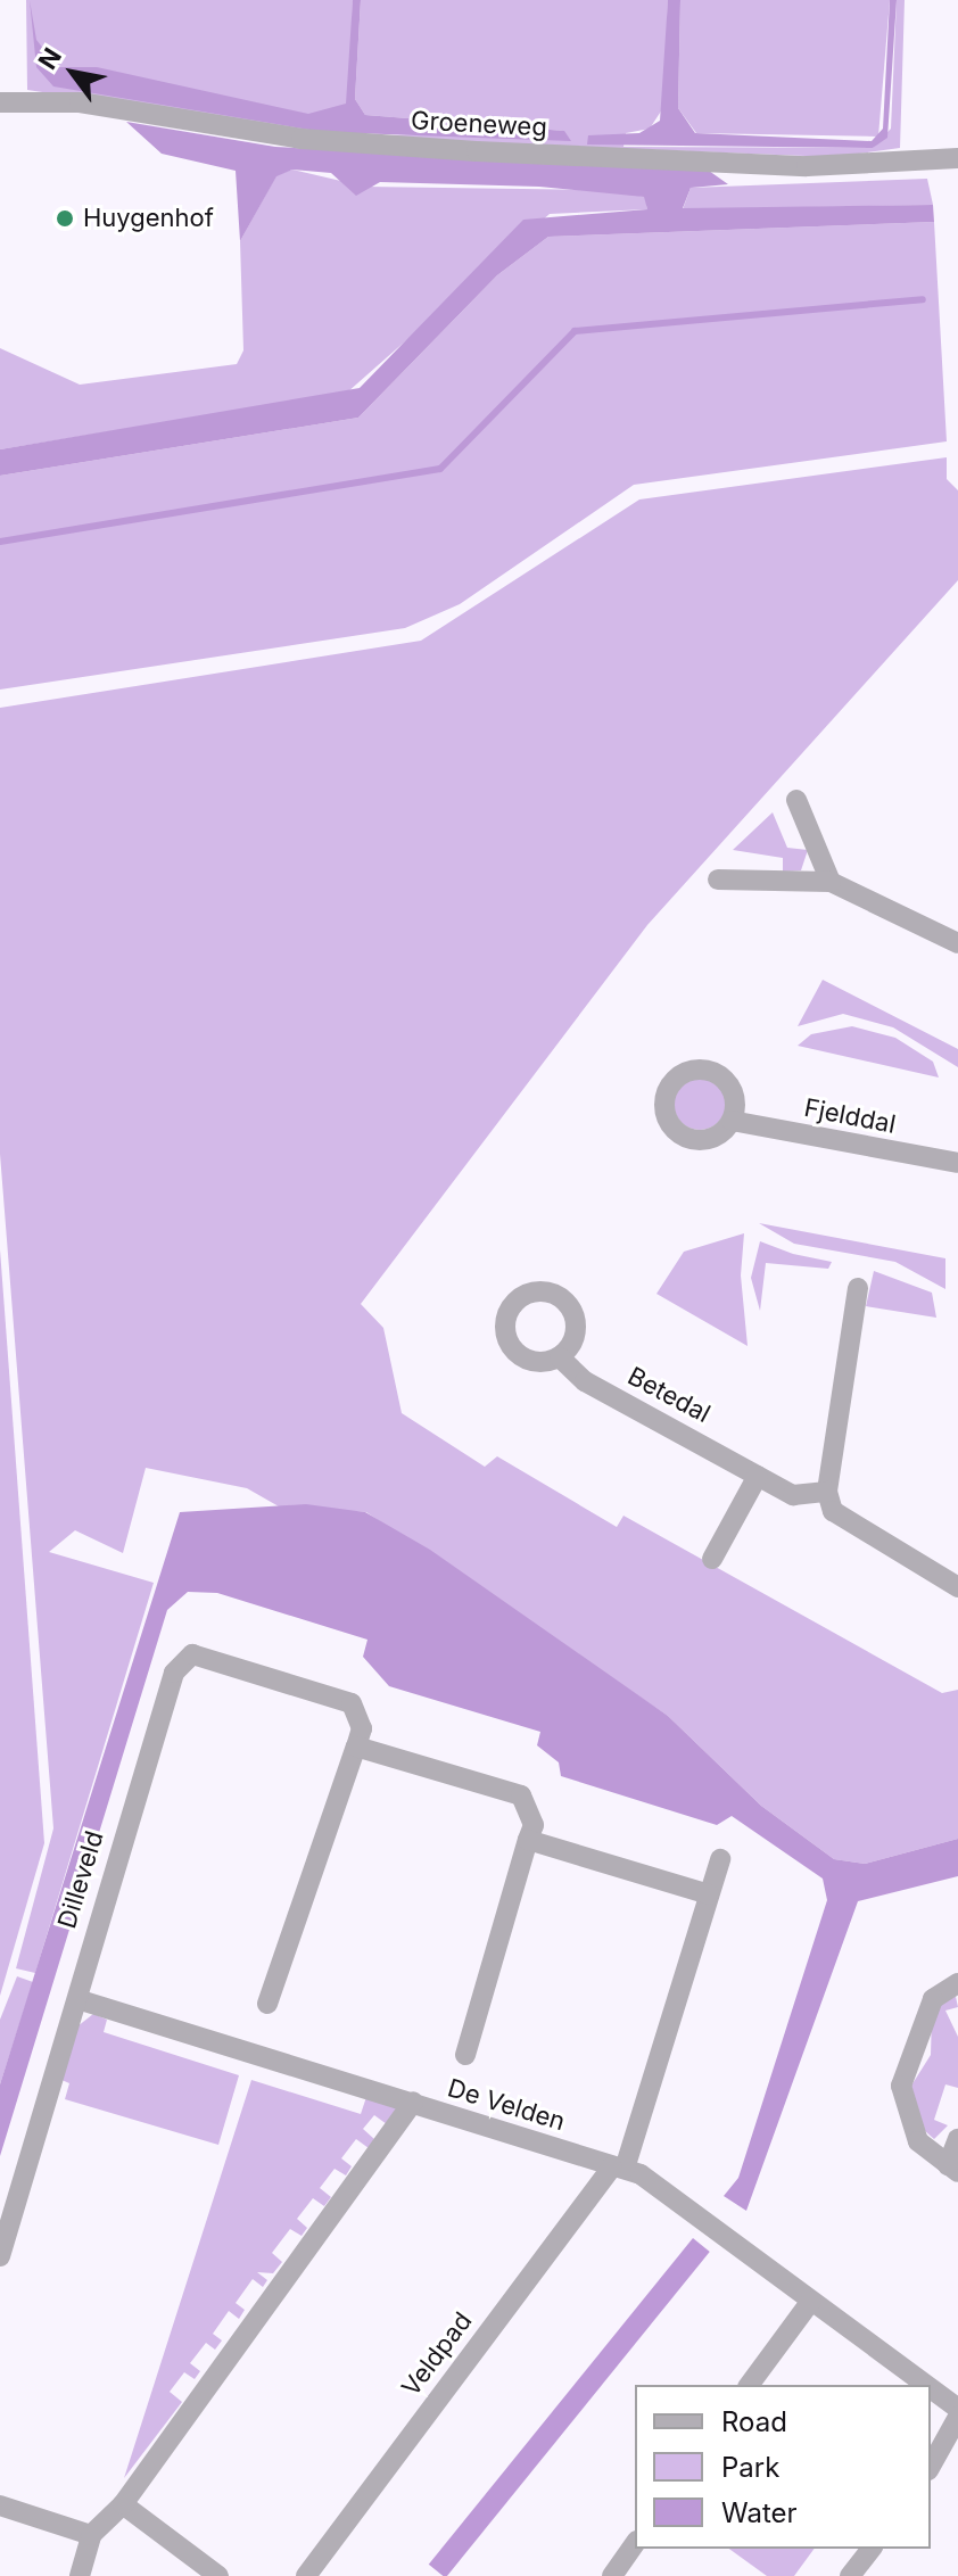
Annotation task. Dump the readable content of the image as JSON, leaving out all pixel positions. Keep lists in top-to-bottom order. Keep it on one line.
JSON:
{"streets":{"street":["Groeneweg","Fjelddal","Betedal","Dilleveld","De Velden","Veldpad"]},"crossings":[["De Velden","Veldpad"]],"places":["Huygenhof"],"legend":["Road","Park","Water"],"north":"top left"}
